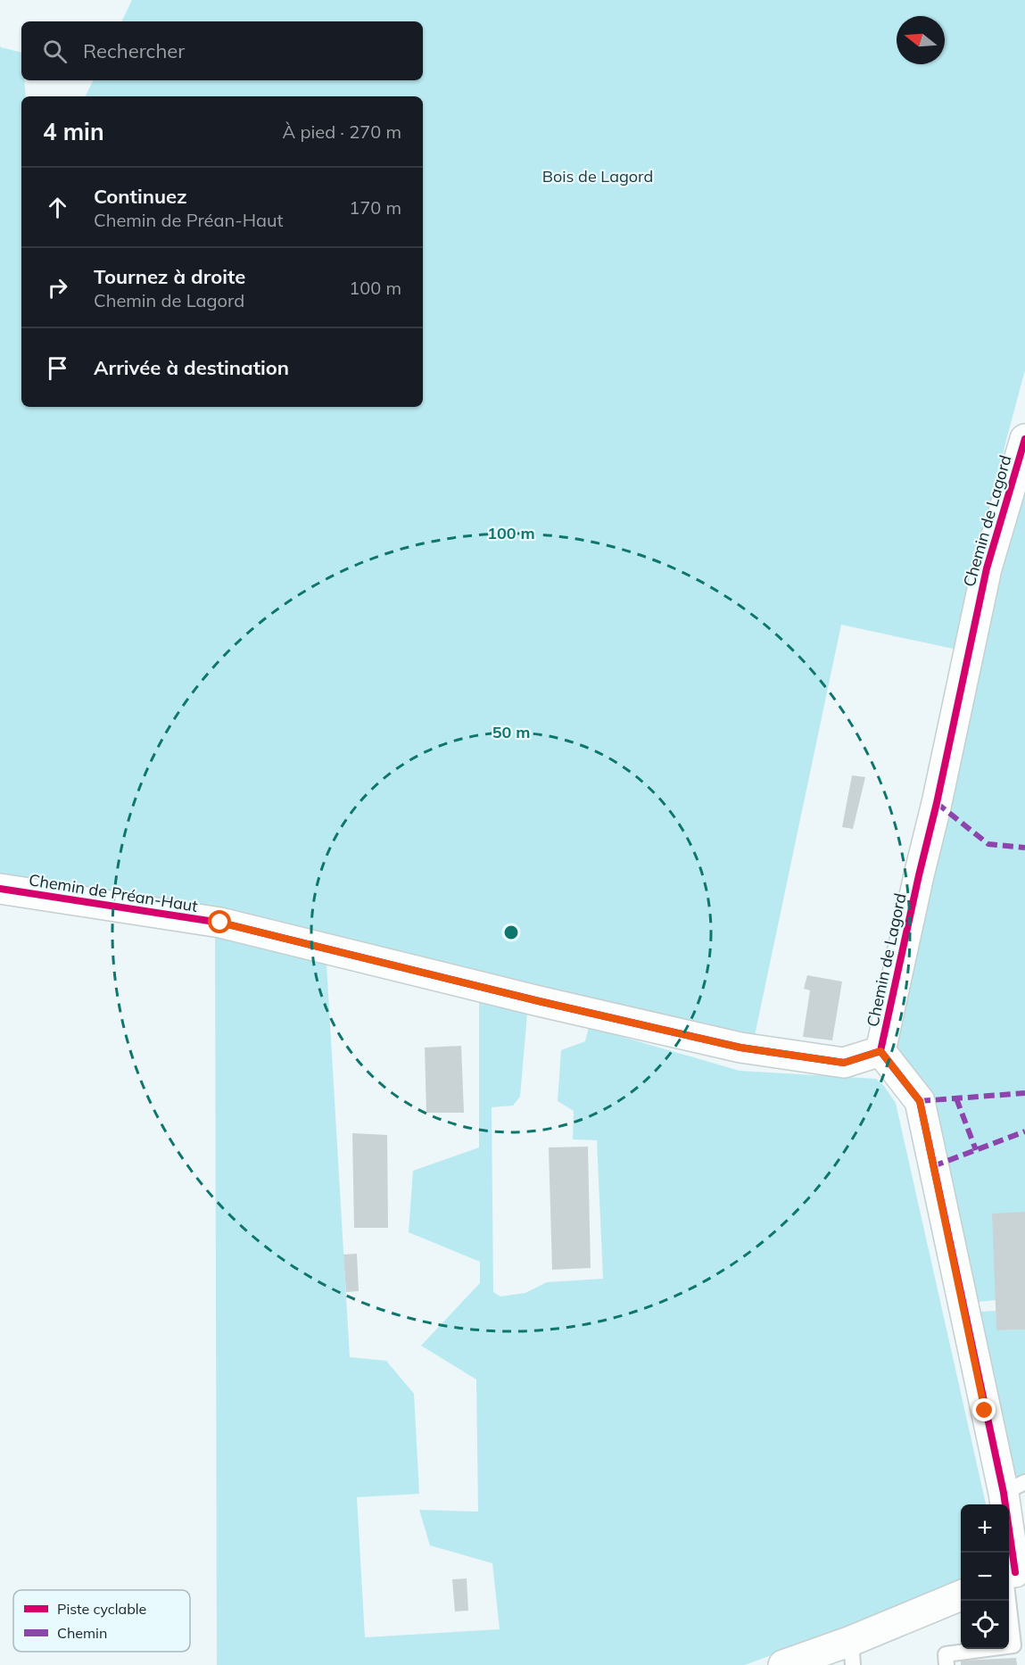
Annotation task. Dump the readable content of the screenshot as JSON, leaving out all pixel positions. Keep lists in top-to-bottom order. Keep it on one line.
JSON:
{"streets":{"street":["Chemin de Lagord","Chemin de Préan-Haut"]},"crossings":[["Chemin de Lagord","Chemin de Préan-Haut"]],"parks":["Bois de Lagord"],"legend":["Piste cyclable","Chemin"],"north":"left","page":{"search":"Rechercher","heading":["4 min","À pied · 270 m"],"list":[["Continuez","Chemin de Préan-Haut","170 m"],["Tournez à droite","Chemin de Lagord","100 m"],"Arrivée à destination"],"map_buttons":["+","−"]},"rings":["100 m","50 m"]}
